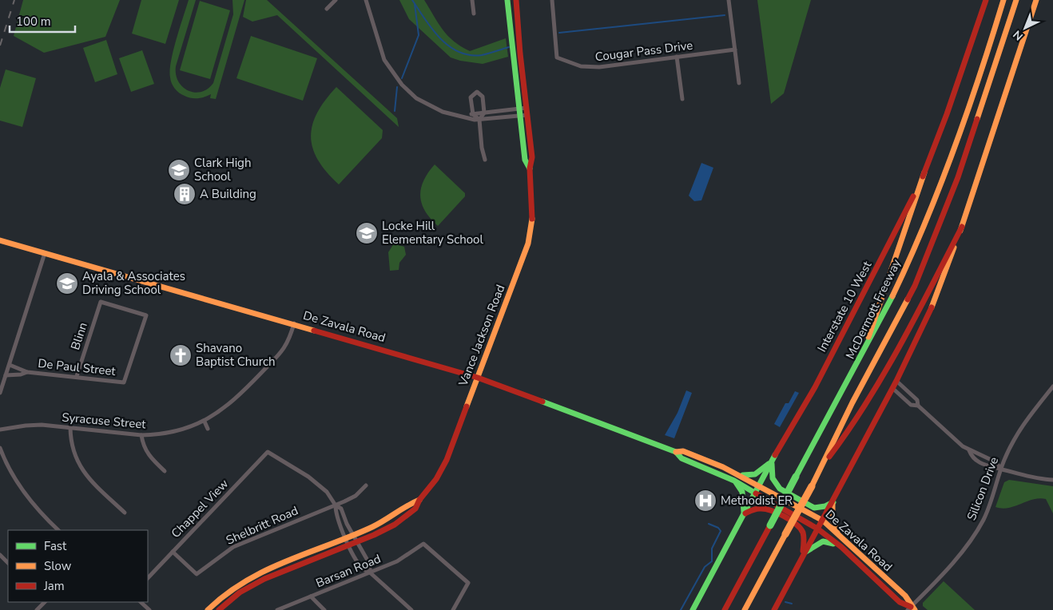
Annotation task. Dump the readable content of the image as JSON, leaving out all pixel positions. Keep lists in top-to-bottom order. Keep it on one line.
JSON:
{"streets":{"main road":["Interstate 10 West","McDermott Freeway","De Zavala Road","Vance Jackson Road"],"street":["Cougar Pass Drive","Blinn","De Paul Street","Syracuse Street","Silicon Drive","Chappel View","Shelbritt Road","Barsan Road"]},"crossings":[["Interstate 10 West","De Zavala Road"],["De Zavala Road","Vance Jackson Road"],["De Zavala Road","Syracuse Street"],["De Zavala Road","Silicon Drive"],["Blinn","De Paul Street"],["Chappel View","Shelbritt Road"]],"places":{"school or university":["Clark High School","Locke Hill Elementary School","Ayala & Associates Driving School"],"building":["A Building"],"church":["Shavano Baptist Church"],"hospital":["Methodist ER"]},"legend":["Fast","Slow","Jam"],"scale_bar":"100 m","north":"bottom left"}
